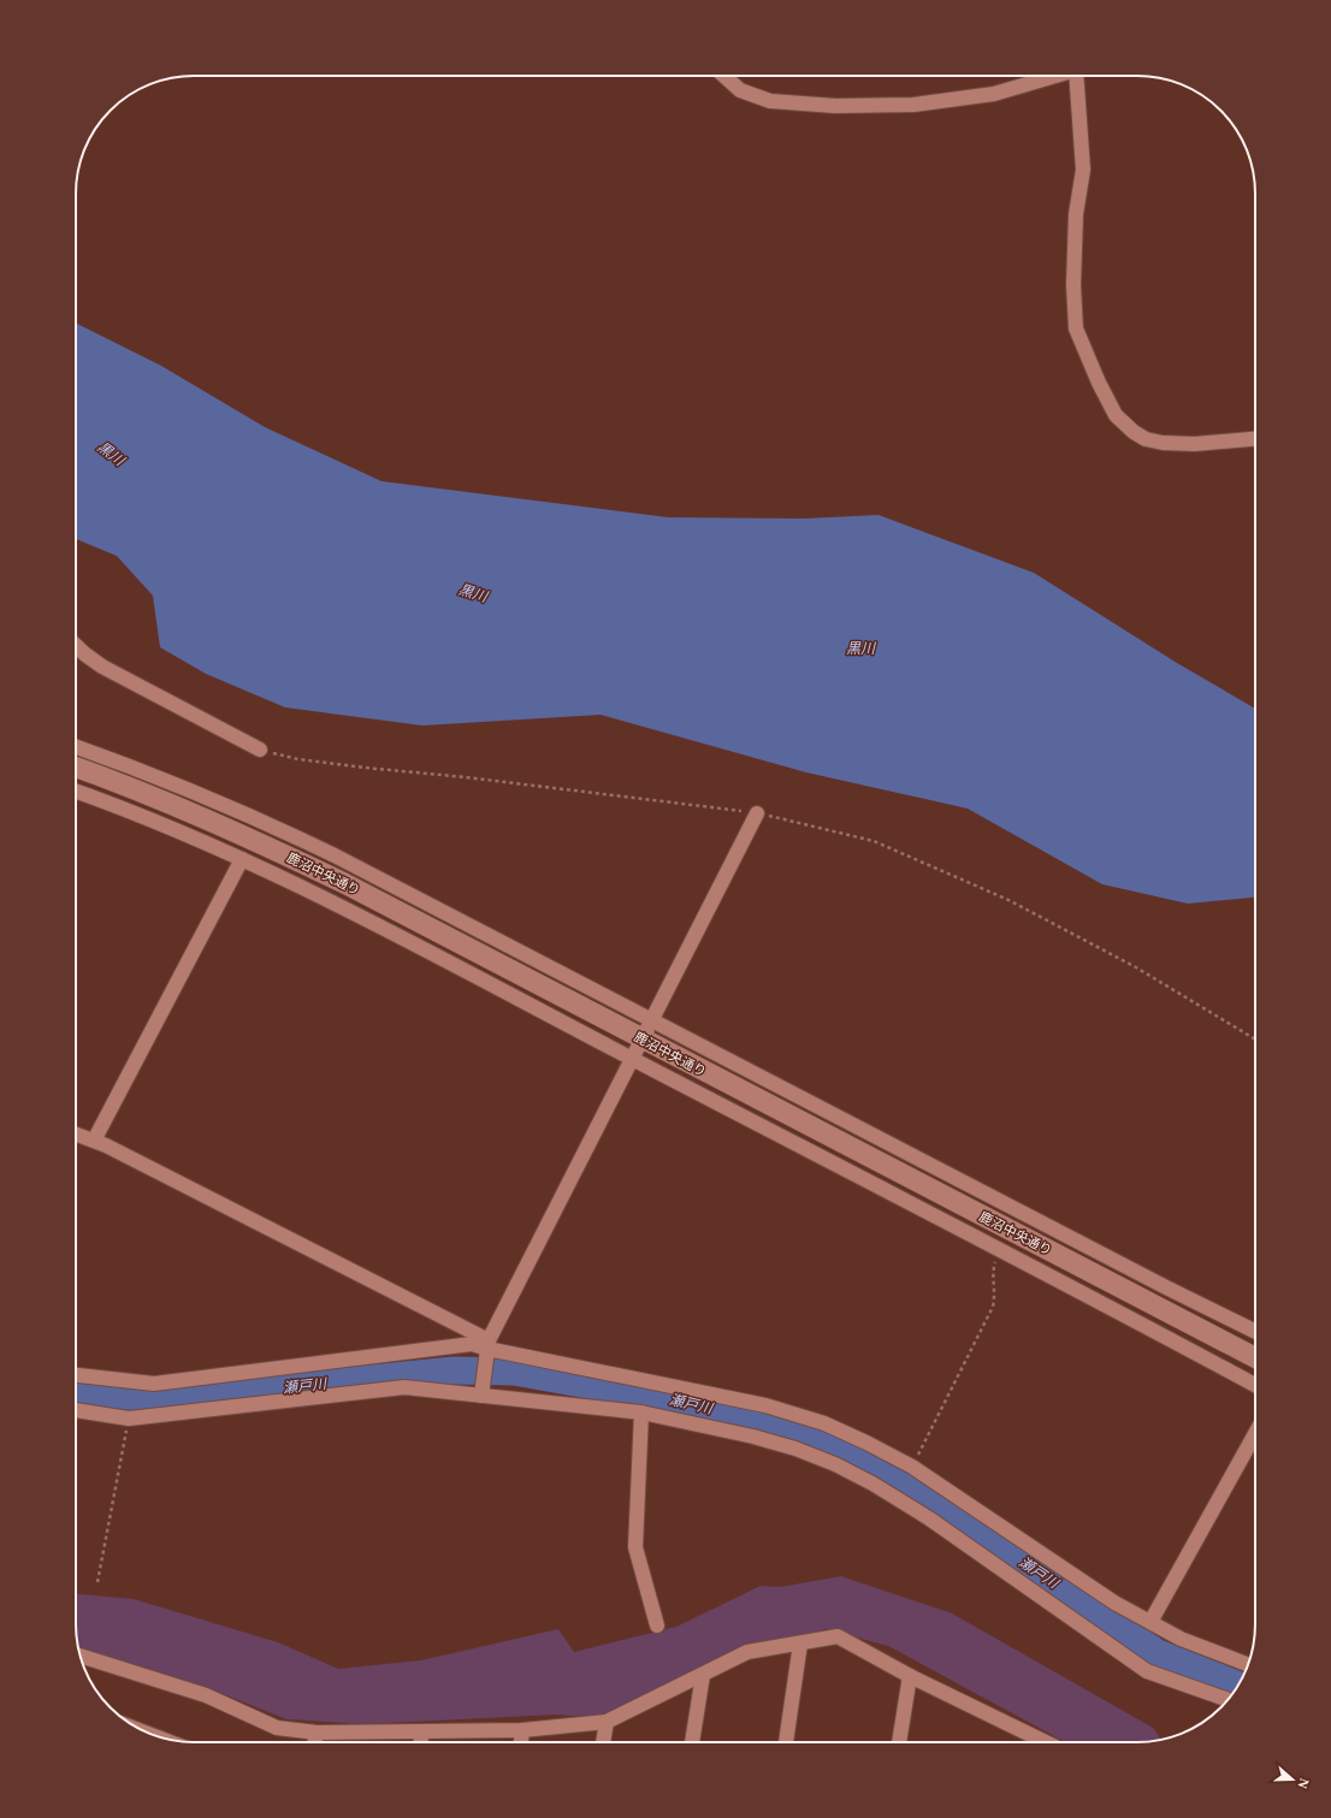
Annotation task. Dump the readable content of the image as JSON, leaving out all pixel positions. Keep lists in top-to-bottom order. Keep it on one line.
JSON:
{"streets":{"street":["鹿沼中央通り"]},"water":["黒川","瀬戸川"],"north":"right"}
